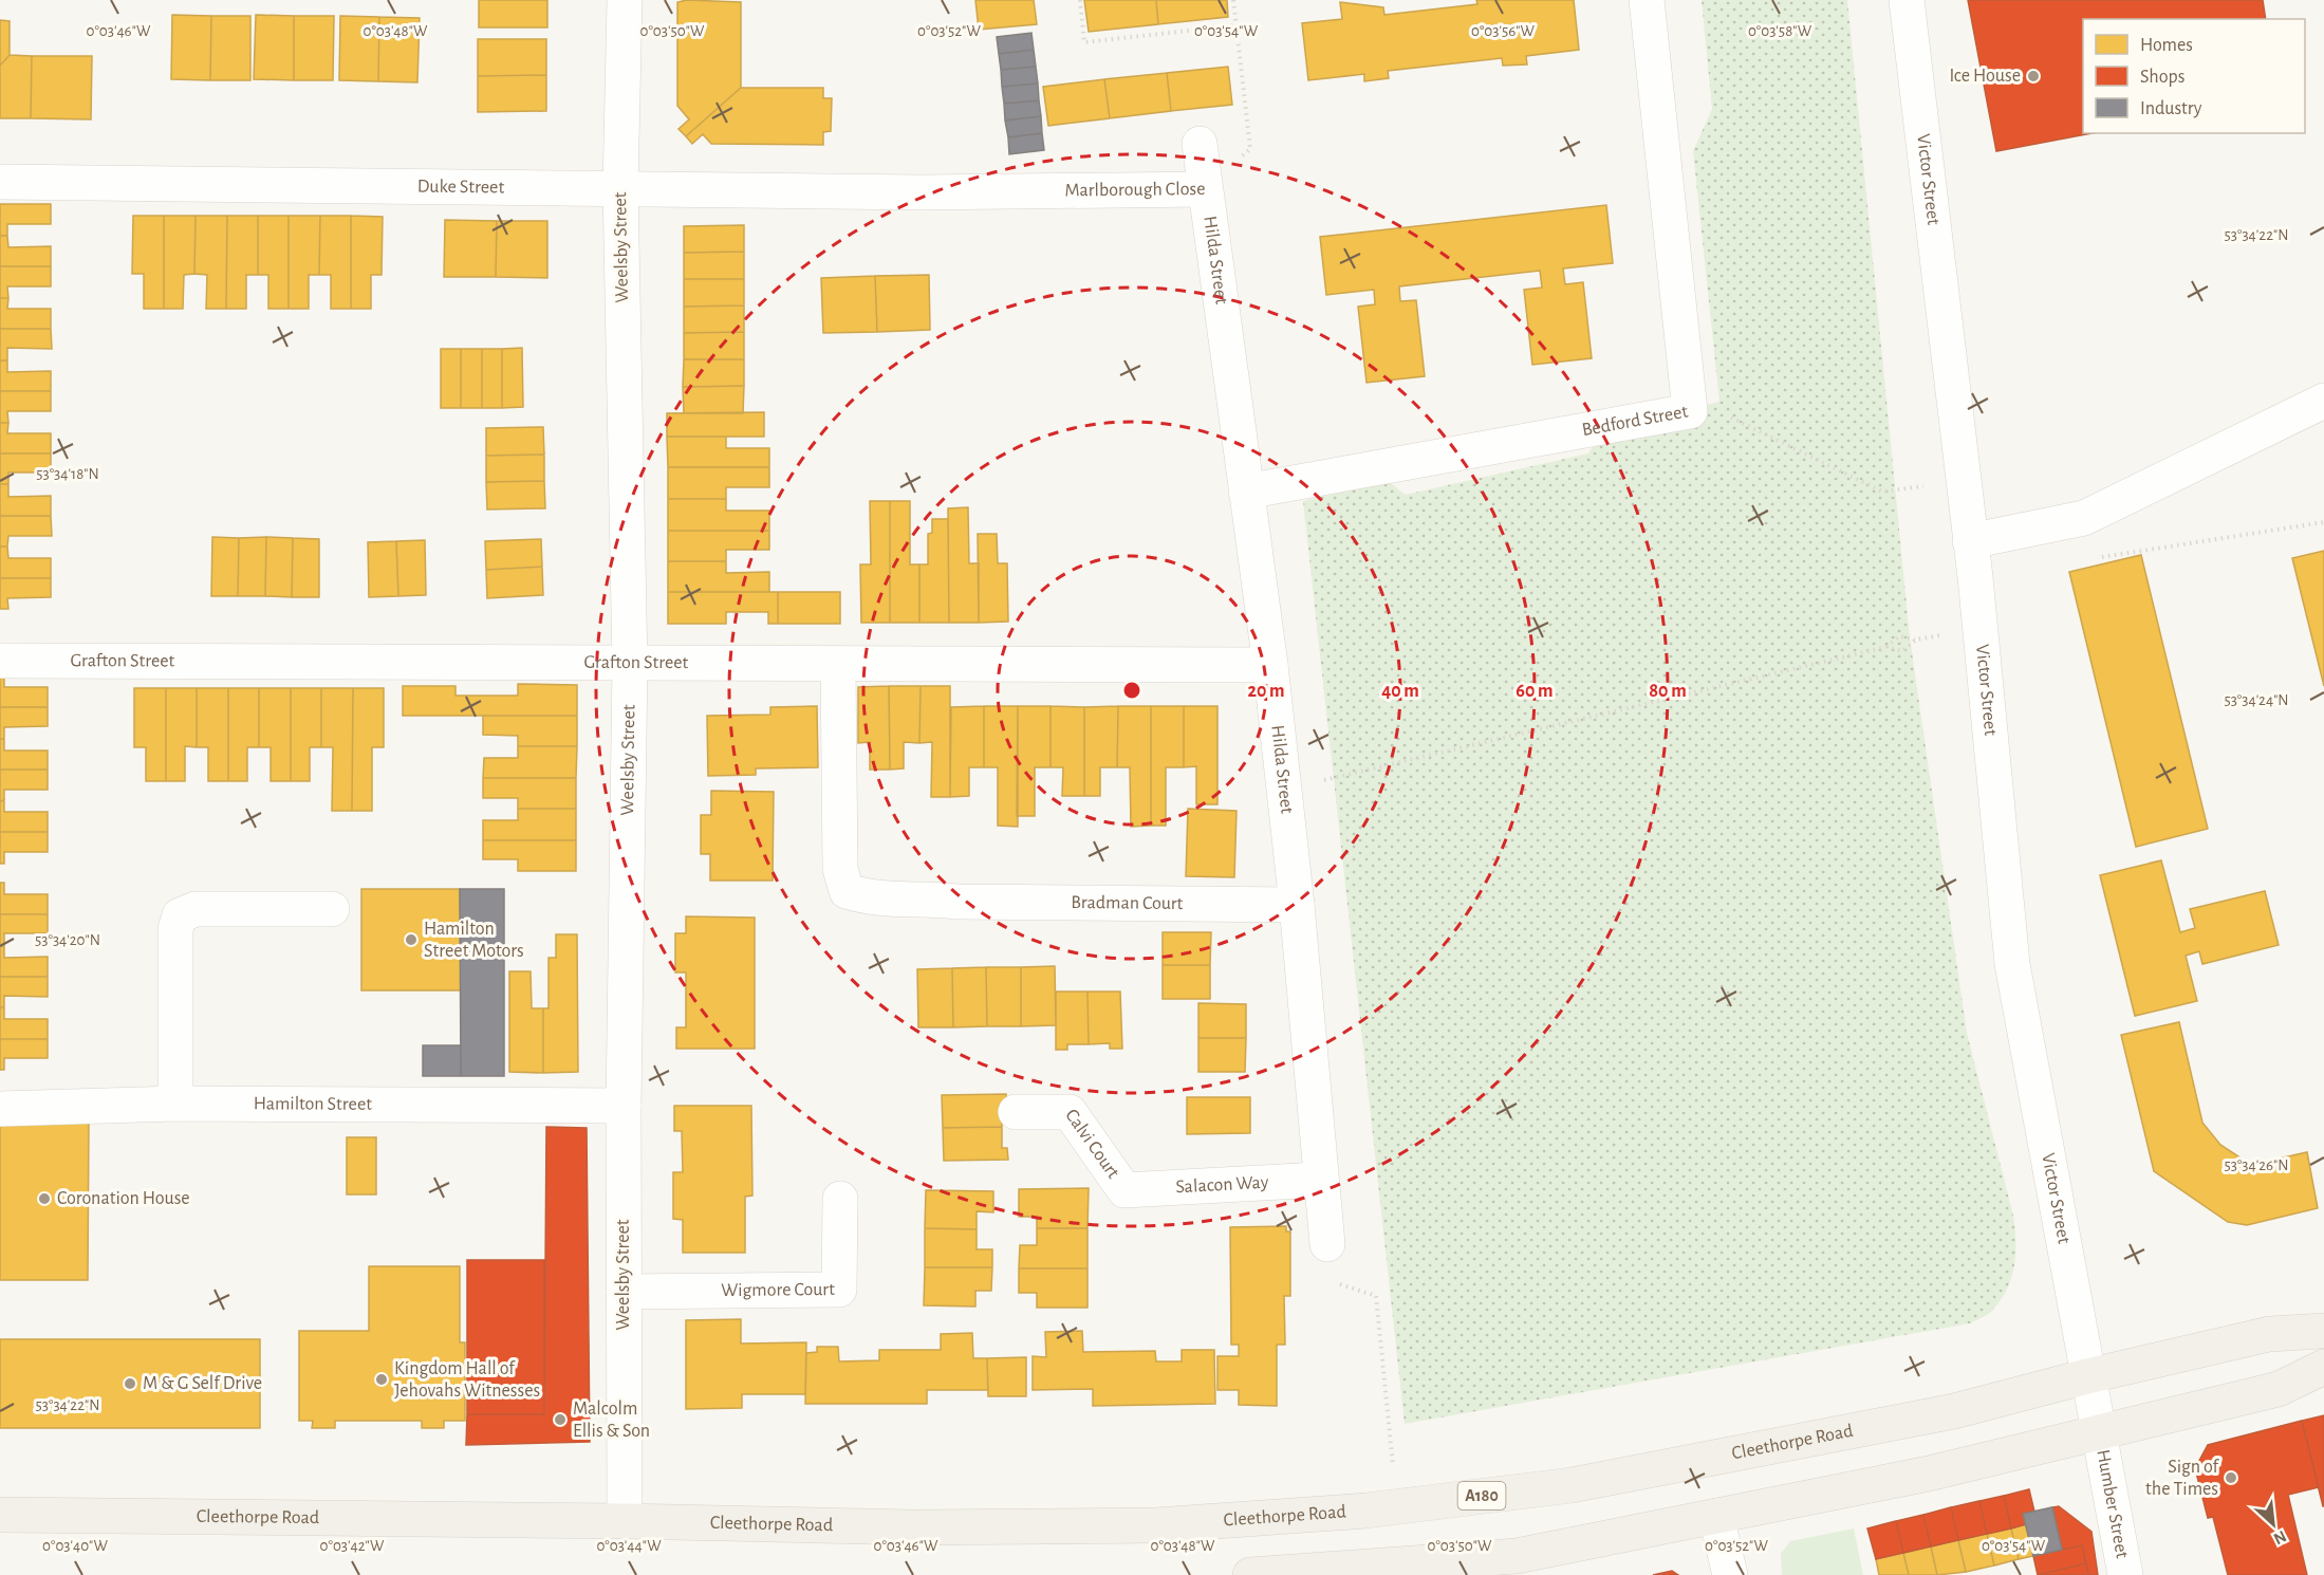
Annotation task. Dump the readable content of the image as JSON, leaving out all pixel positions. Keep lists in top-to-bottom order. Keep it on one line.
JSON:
{"streets":{"main road":["Cleethorpe Road","A180"],"street":["Victor Street","Duke Street","Marlborough Close","Weelsby Street","Hilda Street","Bedford Street","Grafton Street","Bradman Court","Hamilton Street","Calvi Court","Salacon Way","Wigmore Court","Humber Street"]},"crossings":[["Victor Street","Cleethorpe Road"],["Victor Street","Humber Street"],["Duke Street","Marlborough Close"],["Duke Street","Weelsby Street"],["Marlborough Close","Hilda Street"],["Weelsby Street","Grafton Street"],["Weelsby Street","Hamilton Street"],["Weelsby Street","Wigmore Court"],["Weelsby Street","Cleethorpe Road"],["Hilda Street","Bedford Street"],["Hilda Street","Grafton Street"],["Hilda Street","Bradman Court"],["Hilda Street","Salacon Way"],["Grafton Street","Bradman Court"],["Calvi Court","Salacon Way"]],"places":["Ice House","Hamilton Street Motors","Coronation House","Kingdom Hall of Jehovahs Witnesses","M & G Self Drive","Malcolm Ellis & Son","Sign of the Times"],"legend":["Homes","Shops","Industry"],"north":"bottom right","coordinates":["0°03'46\"W","0°03'48\"W","0°03'50\"W","0°03'52\"W","0°03'54\"W","0°03'56\"W","0°03'58\"W","53°34'22\"N","53°34'18\"N","53°34'24\"N","53°34'20\"N","53°34'26\"N","0°03'40\"W","0°03'42\"W","0°03'44\"W"],"rings":["20 m","40 m","60 m","80 m"]}
